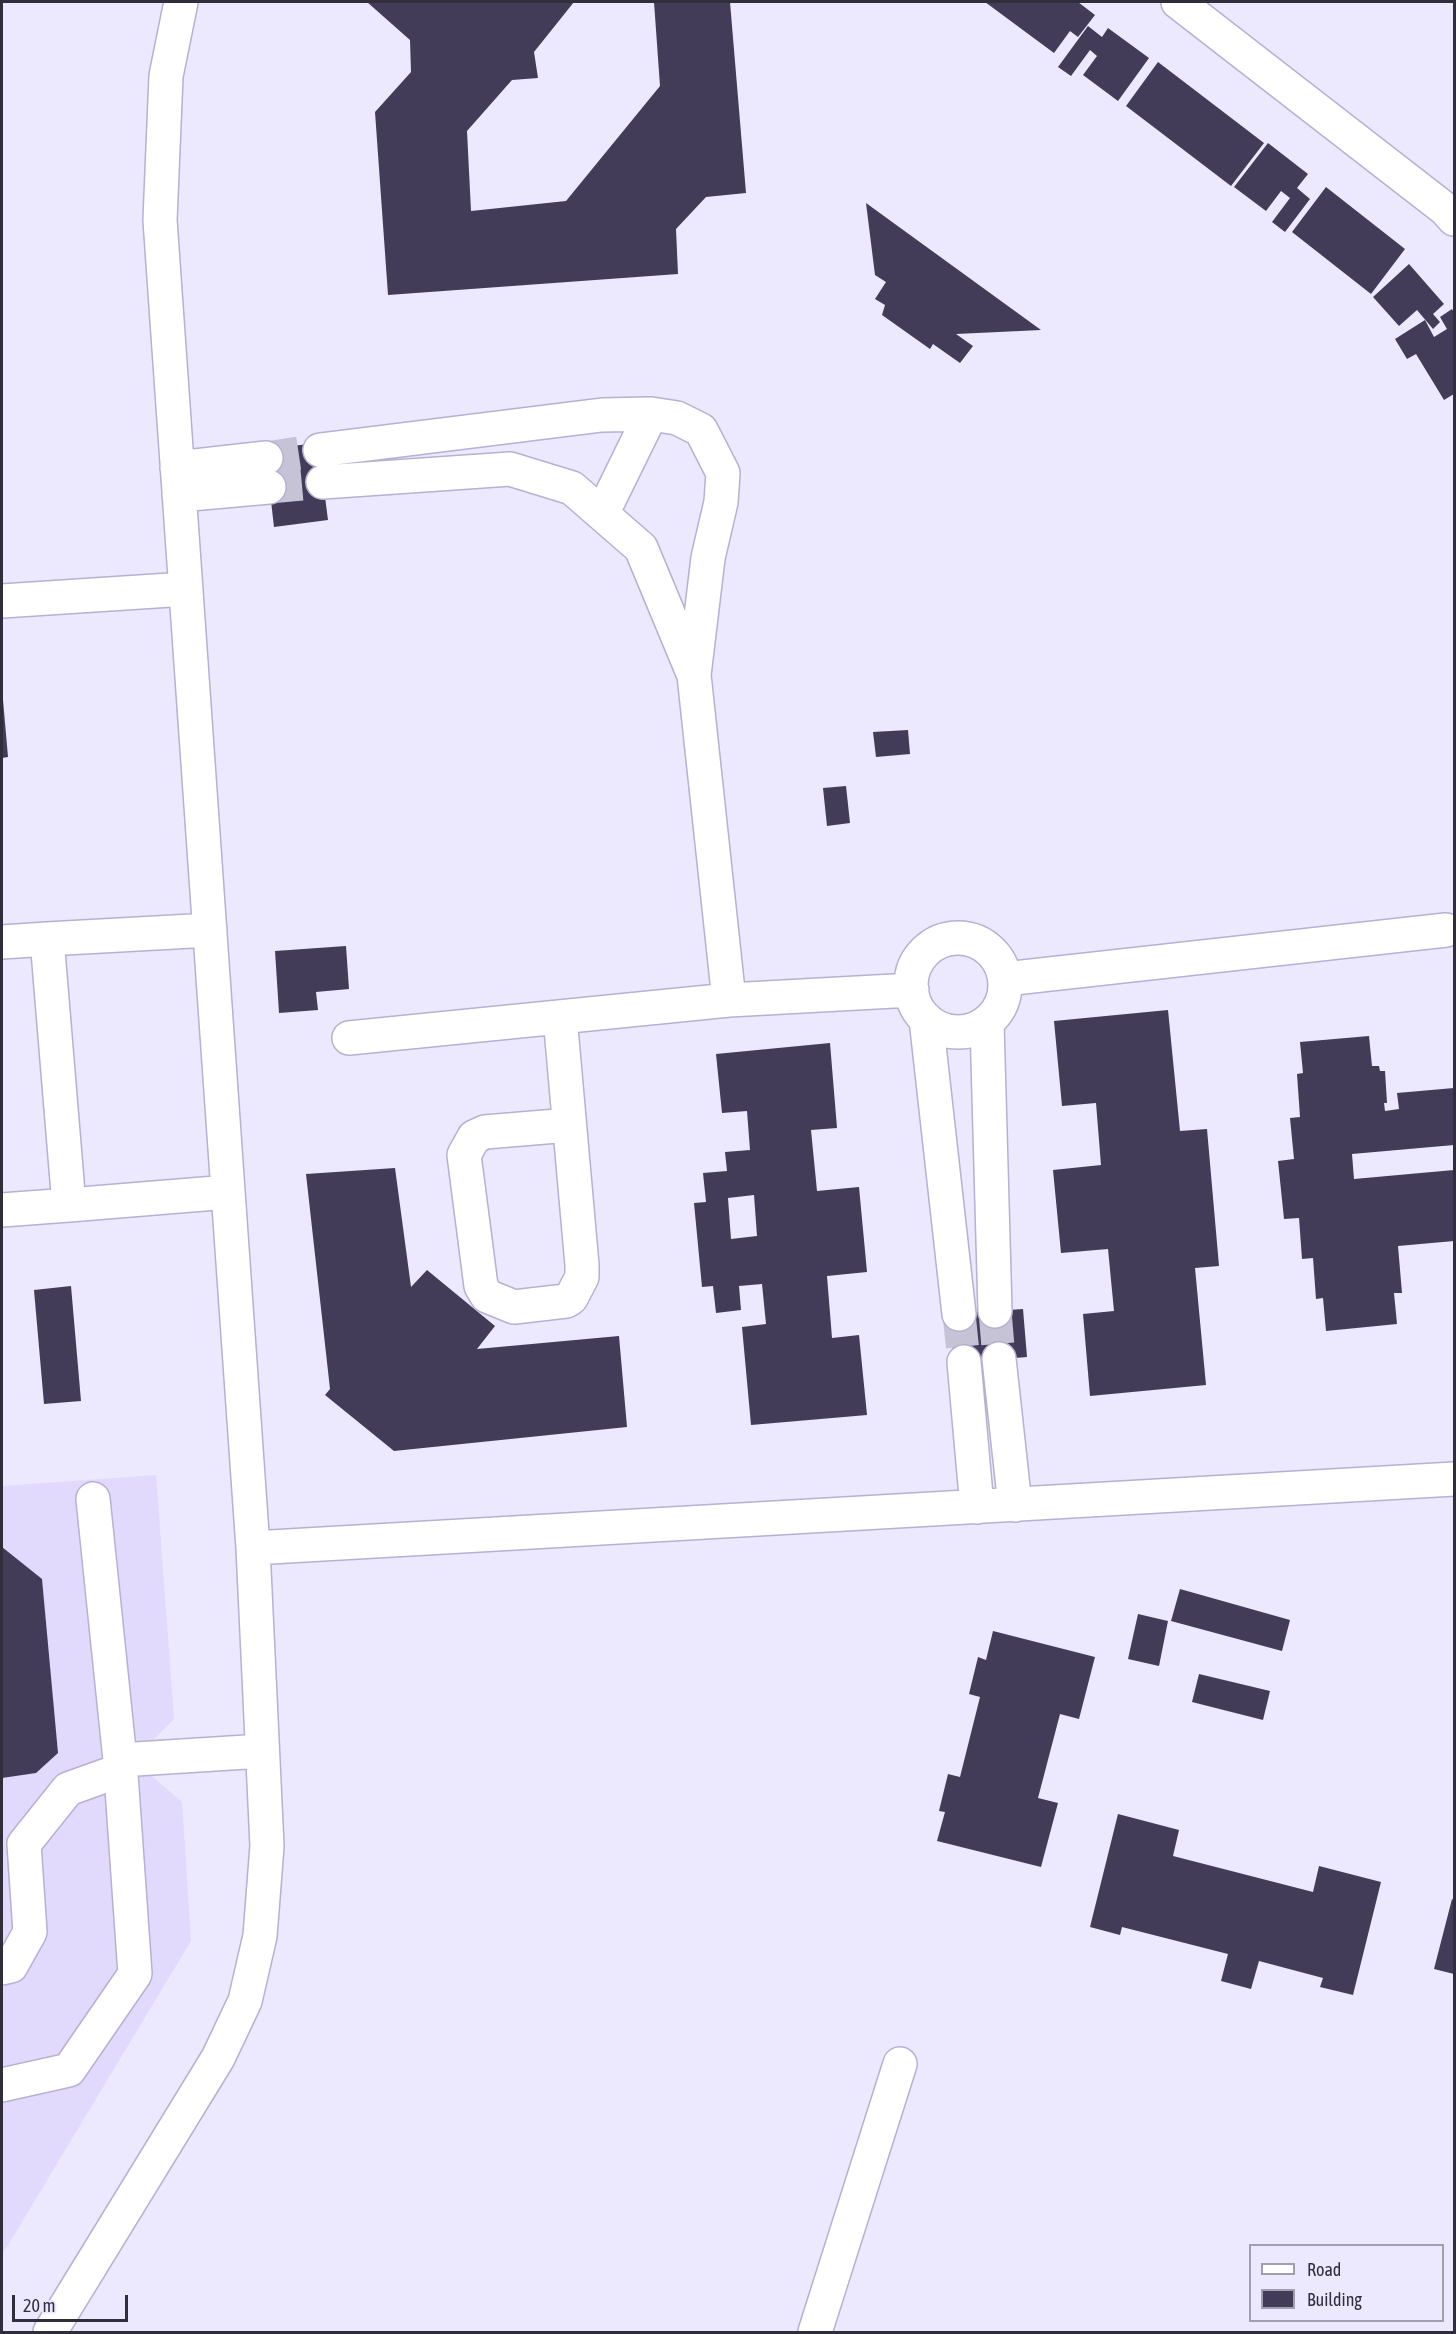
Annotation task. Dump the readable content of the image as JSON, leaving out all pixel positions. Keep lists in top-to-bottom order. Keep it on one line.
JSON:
{"legend":["Road","Building"],"scale_bar":"20 m"}
